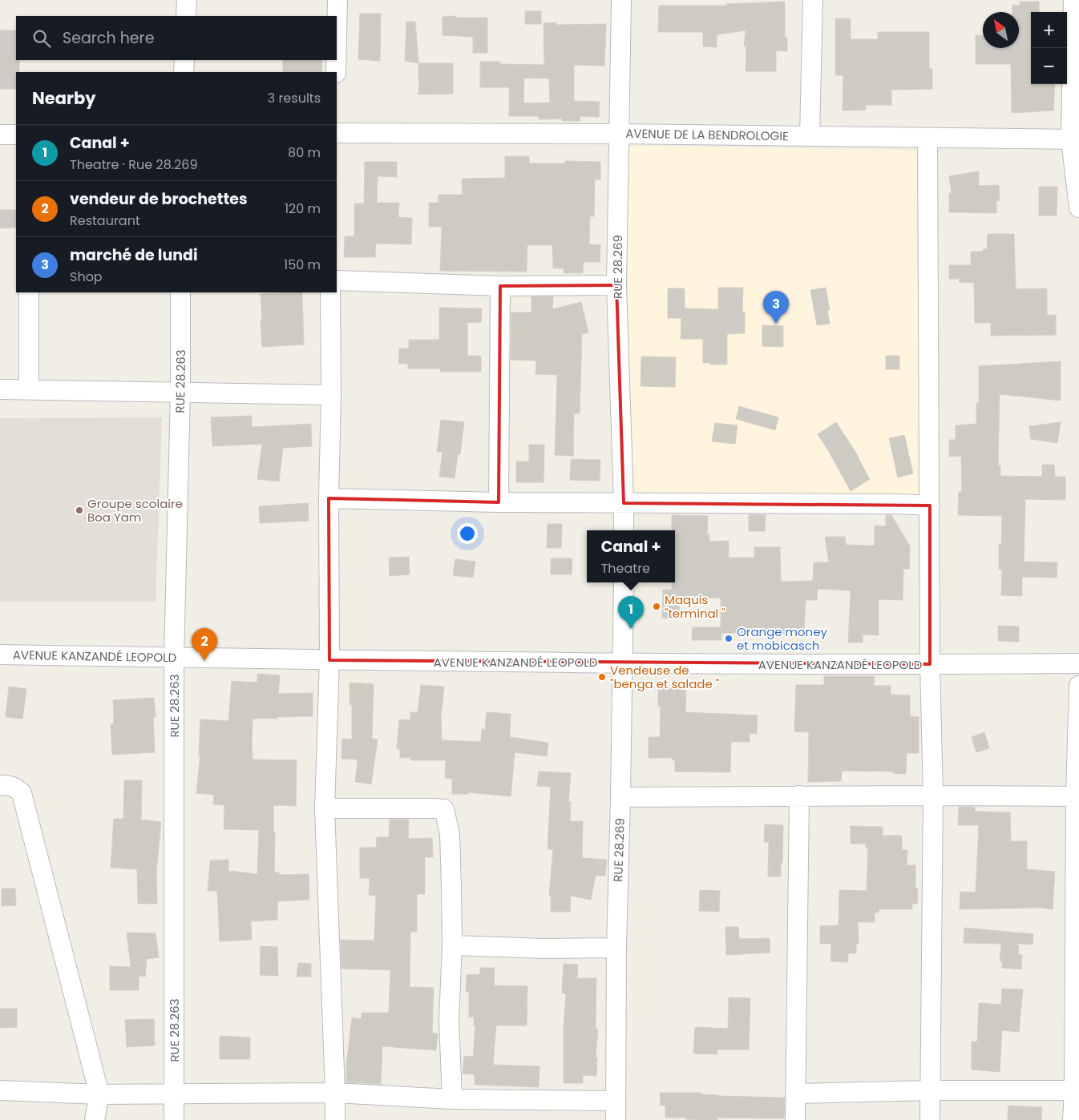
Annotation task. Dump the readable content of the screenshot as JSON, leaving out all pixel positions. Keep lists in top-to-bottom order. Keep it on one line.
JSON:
{"streets":{"street":["AVENUE DE LA BENDROLOGIE","RUE 28.269","RUE 28.263","AVENUE KANZANDÉ LEOPOLD"]},"crossings":[["AVENUE DE LA BENDROLOGIE","RUE 28.269"],["RUE 28.269","AVENUE KANZANDÉ LEOPOLD"],["RUE 28.263","AVENUE KANZANDÉ LEOPOLD"]],"places":["Groupe scolaire Boa Yam","Maquis \"terminal \"","Orange money et mobicasch","Vendeuse de \"benga et salade \""],"north":"top left","page":{"map_buttons":["+","−"],"search":"Search here","heading":["Nearby","3 results"],"list":[{"mark":"1","name":"Canal +","note":"Theatre · Rue 28.269","value":"80 m"},{"mark":"2","name":"vendeur de brochettes","note":"Restaurant","value":"120 m"},{"mark":"3","name":"marché de lundi","note":"Shop","value":"150 m"}],"pins":["3","1","2"],"popup":["Canal +","Theatre"]}}
